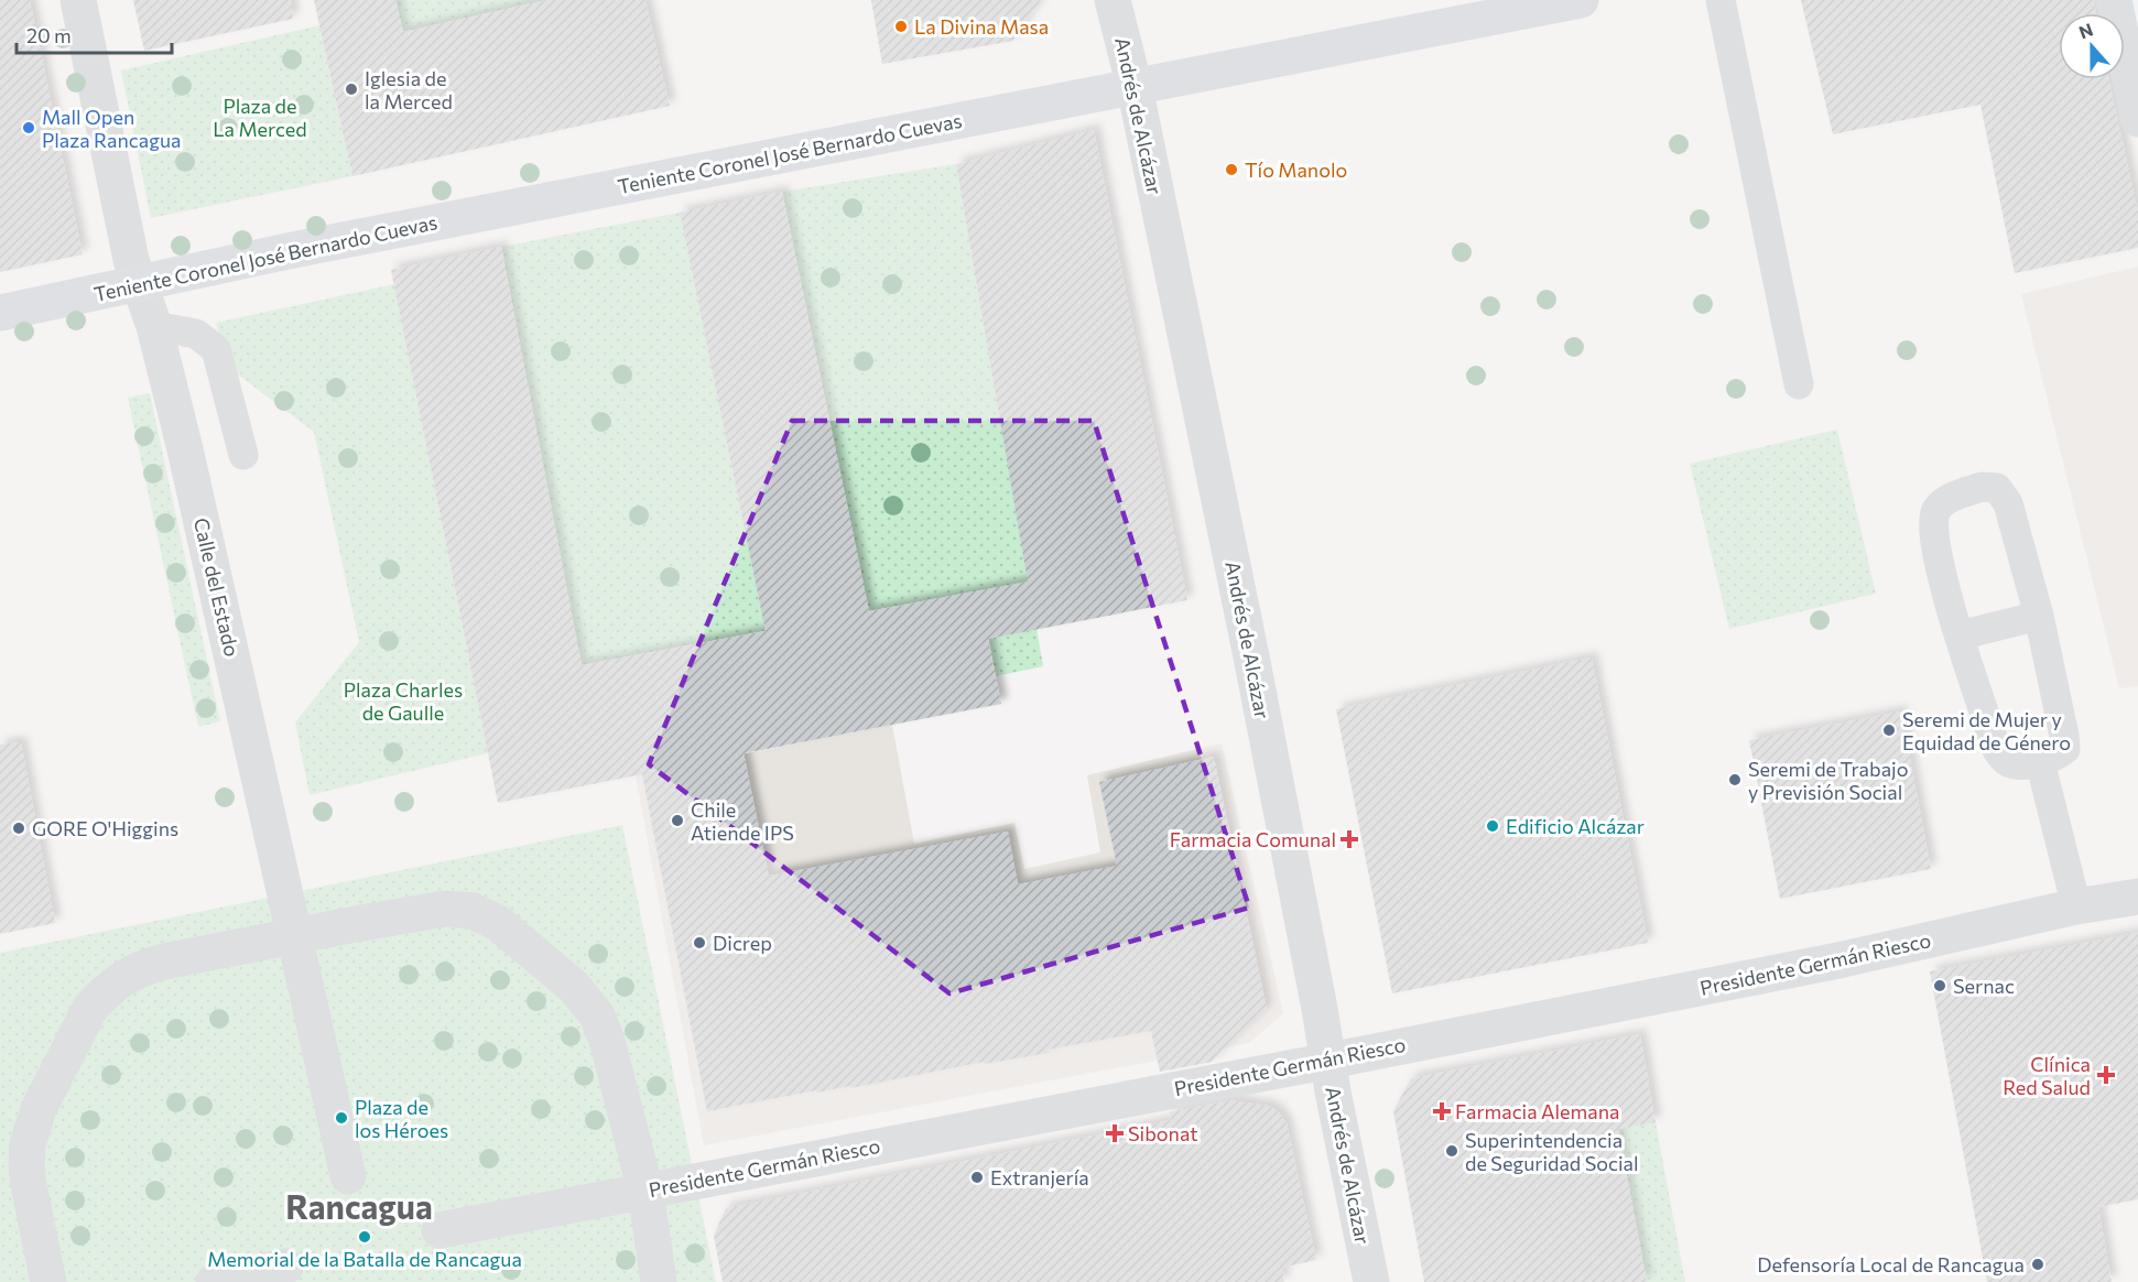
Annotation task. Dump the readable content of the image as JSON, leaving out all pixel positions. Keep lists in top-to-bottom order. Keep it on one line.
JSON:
{"streets":{"main road":["Teniente Coronel José Bernardo Cuevas"],"street":["Andrés de Alcázar","Calle del Estado","Presidente Germán Riesco"]},"crossings":[["Andrés de Alcázar","Teniente Coronel José Bernardo Cuevas"],["Andrés de Alcázar","Presidente Germán Riesco"],["Teniente Coronel José Bernardo Cuevas","Calle del Estado"]],"districts":["Rancagua"],"parks":["Plaza de La Merced","Plaza Charles de Gaulle"],"places":{"other":["La Divina Masa","Iglesia de la Merced","Mall Open Plaza Rancagua","Tío Manolo","Seremi de Mujer y Equidad de Género","Seremi de Trabajo y Previsión Social","Chile Atiende IPS","Edificio Alcázar","GORE O'Higgins","Dicrep","Sernac","Plaza de los Héroes","Superintendencia de Seguridad Social","Extranjería","Memorial de la Batalla de Rancagua","Defensoría Local de Rancagua"],"health":["Farmacia Comunal","Clínica Red Salud","Farmacia Alemana","Sibonat"]},"scale_bar":"20 m","north":"top"}
